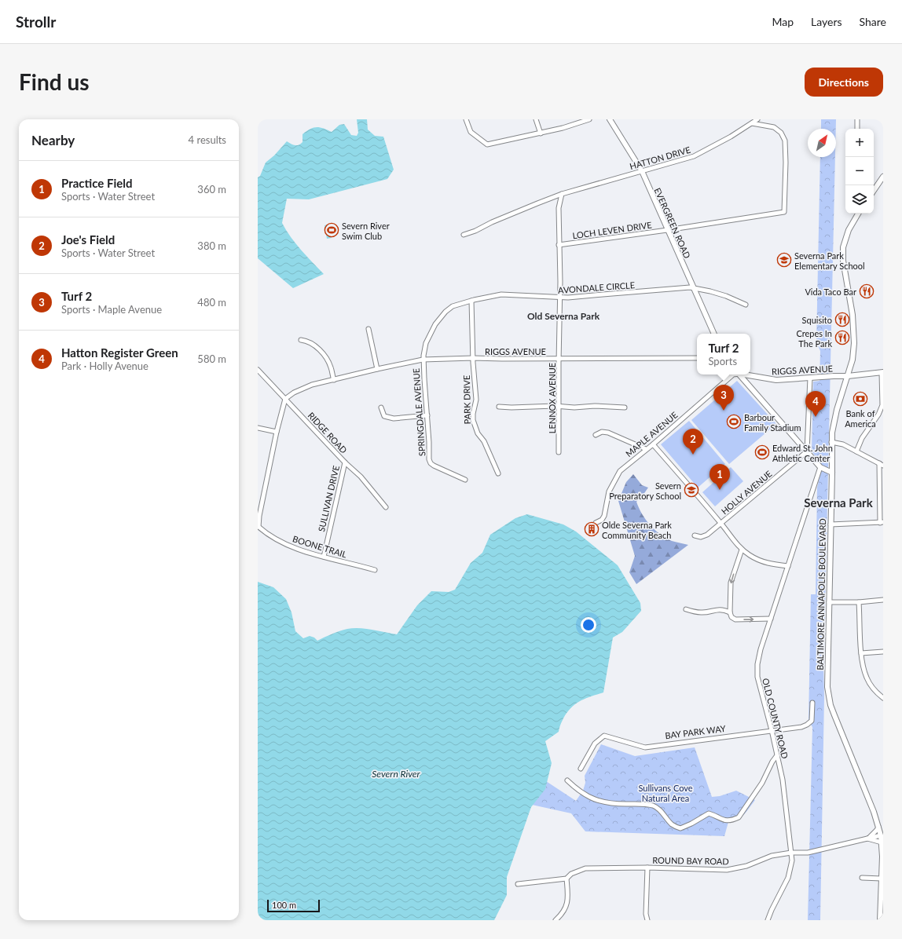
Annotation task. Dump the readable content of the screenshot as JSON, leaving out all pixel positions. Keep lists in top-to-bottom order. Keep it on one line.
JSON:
{"streets":{"street":["HATTON DRIVE","EVERGREEN ROAD","LOCH LEVEN DRIVE","AVONDALE CIRCLE","RIGGS AVENUE","LENNOX AVENUE","PARK DRIVE","SPRINGDALE AVENUE","RIDGE ROAD","MAPLE AVENUE","HOLLY AVENUE","SULLIVAN DRIVE","BOONE TRAIL","BALTIMORE ANNAPOLIS BOULEVARD","OLD COUNTY ROAD","BAY PARK WAY","ROUND BAY ROAD"]},"crossings":[["HATTON DRIVE","EVERGREEN ROAD"],["HATTON DRIVE","LOCH LEVEN DRIVE"],["HATTON DRIVE","LENNOX AVENUE"],["EVERGREEN ROAD","LOCH LEVEN DRIVE"],["EVERGREEN ROAD","AVONDALE CIRCLE"],["LOCH LEVEN DRIVE","LENNOX AVENUE"],["AVONDALE CIRCLE","RIGGS AVENUE"],["AVONDALE CIRCLE","LENNOX AVENUE"],["AVONDALE CIRCLE","PARK DRIVE"],["AVONDALE CIRCLE","SPRINGDALE AVENUE"],["RIGGS AVENUE","LENNOX AVENUE"],["RIGGS AVENUE","PARK DRIVE"],["RIGGS AVENUE","SPRINGDALE AVENUE"],["RIGGS AVENUE","RIDGE ROAD"],["RIGGS AVENUE","BALTIMORE ANNAPOLIS BOULEVARD"],["RIDGE ROAD","SULLIVAN DRIVE"],["SULLIVAN DRIVE","BOONE TRAIL"],["BALTIMORE ANNAPOLIS BOULEVARD","ROUND BAY ROAD"],["OLD COUNTY ROAD","BAY PARK WAY"],["OLD COUNTY ROAD","ROUND BAY ROAD"]],"districts":["Old Severna Park","Severna Park"],"water":["Severn River"],"parks":["Sullivans Cove Natural Area"],"places":{"sports":["Severn River Swim Club","Barbour Family Stadium","Edward St. John Athletic Center"],"school or university":["Severna Park Elementary School","Severn Preparatory School"],"restaurant":["Vida Taco Bar","Squisito","Crepes In The Park"],"bank":["Bank of America"],"building":["Olde Severna Park Community Beach"]},"scale_bar":"100 m","north":"top right","page":{"header":"Strollr","nav":["Map","Layers","Share"],"buttons":"Directions","title":"Find us","heading":["Nearby","4 results"],"map_buttons":["+","−"],"list":[{"mark":"1","name":"Practice Field","note":"Sports · Water Street","value":"360 m"},{"mark":"2","name":"Joe's Field","note":"Sports · Water Street","value":"380 m"},{"mark":"3","name":"Turf 2","note":"Sports · Maple Avenue","value":"480 m"},{"mark":"4","name":"Hatton Register Green","note":"Park · Holly Avenue","value":"580 m"}],"popup":["Turf 2","Sports"],"pins":["3","4","2","1"],"scale":"100 m"}}
